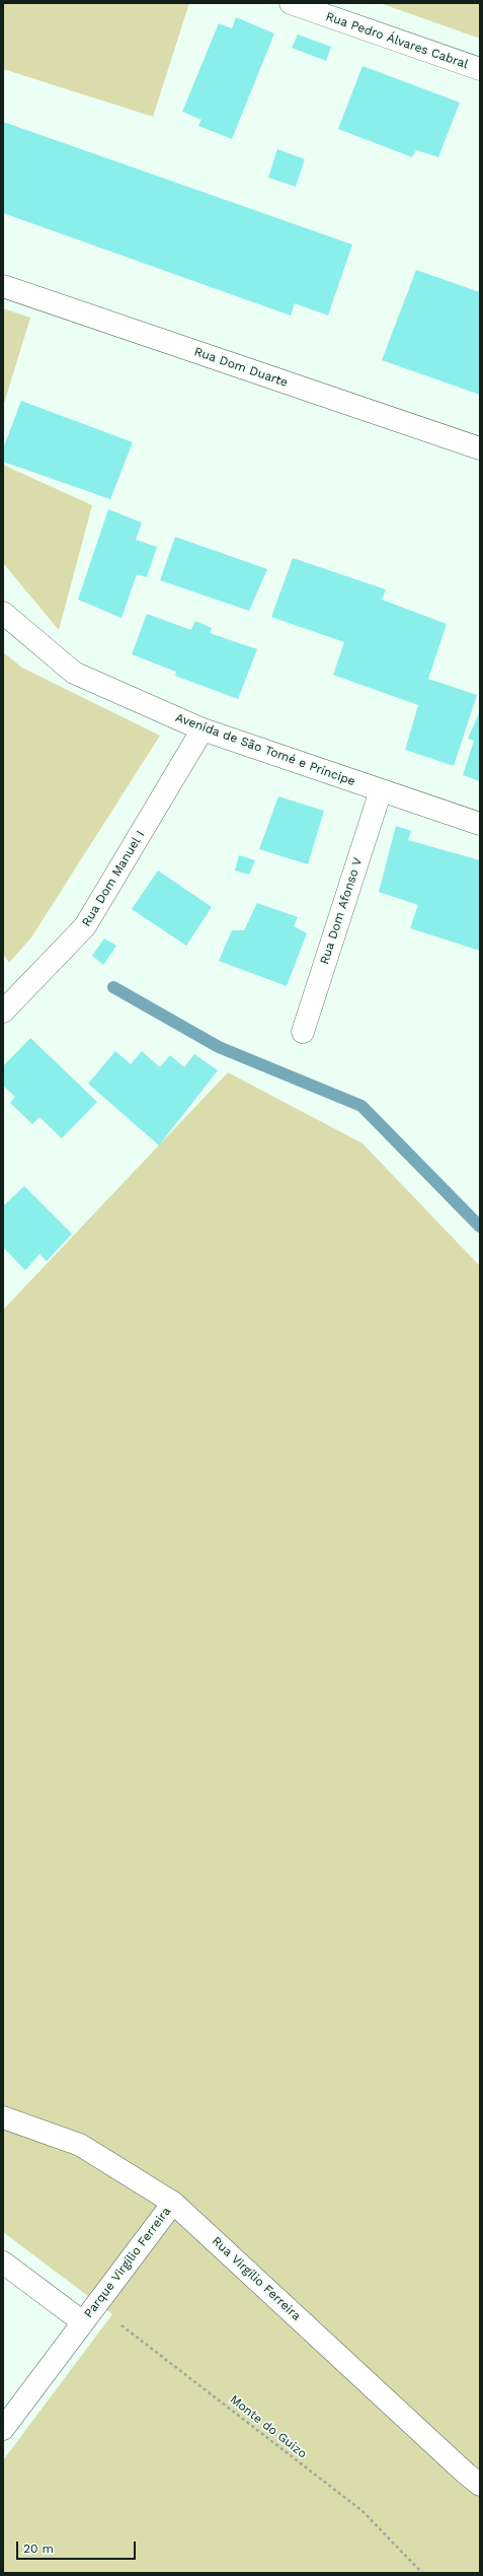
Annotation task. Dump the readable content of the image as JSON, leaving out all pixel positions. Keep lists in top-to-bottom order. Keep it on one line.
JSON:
{"streets":{"street":["Rua Pedro Álvares Cabral","Rua Dom Duarte","Avenida de São Tomé e Príncipe","Rua Dom Manuel I","Rua Dom Afonso V","Parque Virgílio Ferreira","Rua Virgílio Ferreira"],"path":["Monte do Guizo"]},"crossings":[["Avenida de São Tomé e Príncipe","Rua Dom Manuel I"],["Avenida de São Tomé e Príncipe","Rua Dom Afonso V"],["Parque Virgílio Ferreira","Rua Virgílio Ferreira"],["Parque Virgílio Ferreira","Monte do Guizo"]],"scale_bar":"20 m"}
